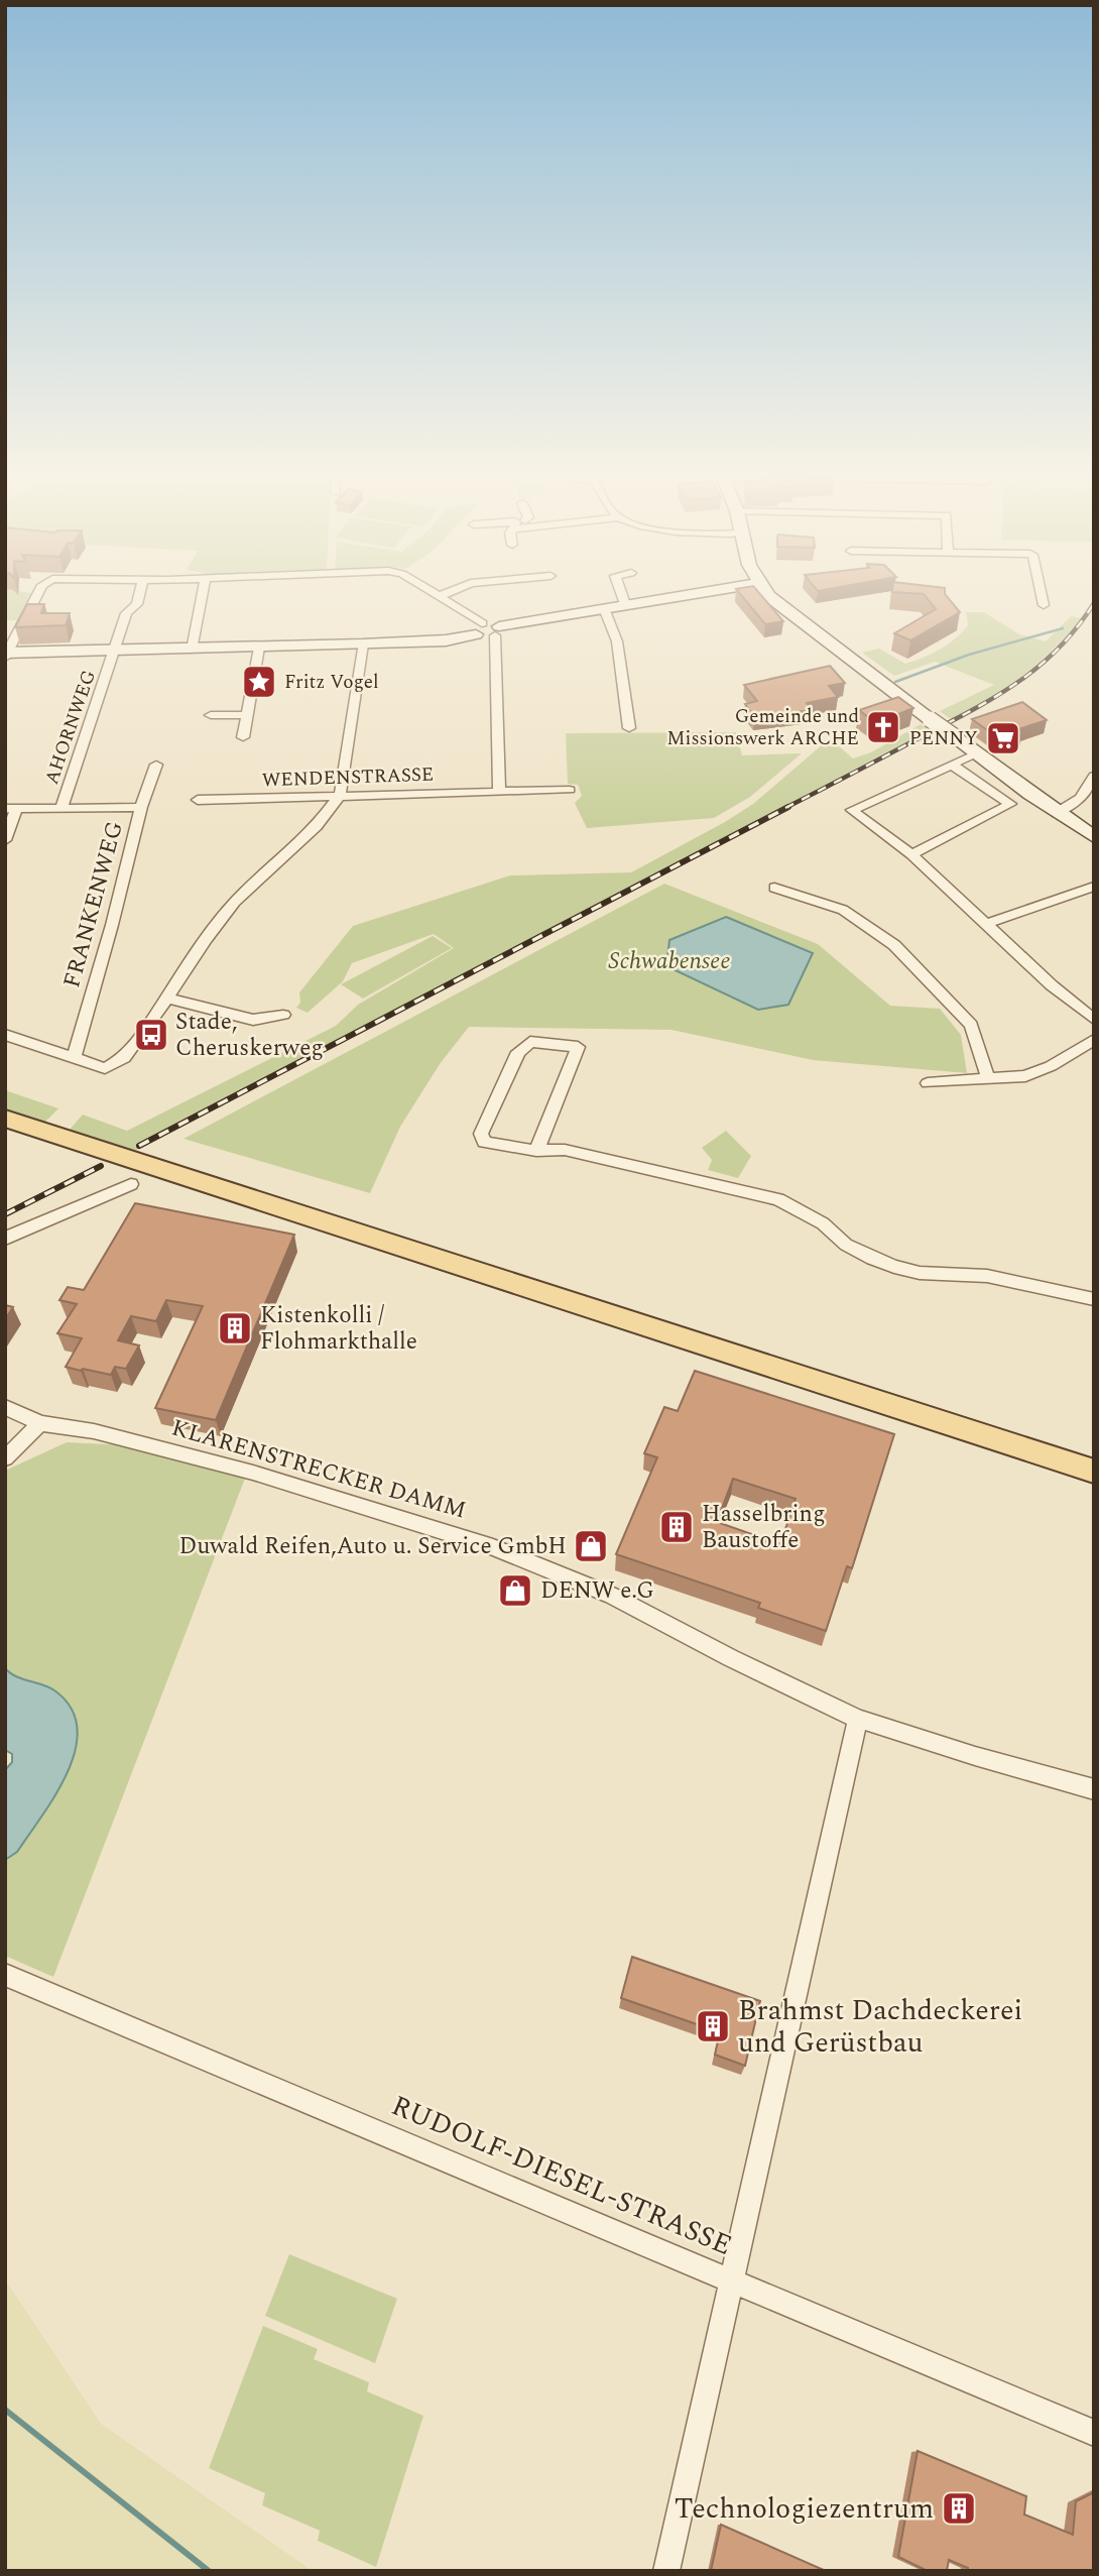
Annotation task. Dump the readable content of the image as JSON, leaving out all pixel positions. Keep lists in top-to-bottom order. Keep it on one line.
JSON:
{"streets":{"street":["AHORNWEG","WENDENSTRASSE","FRANKENWEG","KLARENSTRECKER DAMM","RUDOLF-DIESEL-STRASSE"]},"parks":["Schwabensee"],"places":{"place":["Fritz Vogel"],"church":["Gemeinde und Missionswerk ARCHE"],"supermarket":["PENNY"],"bus stop":["Stade, Cheruskerweg"],"building":["Kistenkolli / Flohmarkthalle","Hasselbring Baustoffe","Brahmst Dachdeckerei und Gerüstbau","Technologiezentrum"],"shop":["Duwald Reifen,Auto u. Service GmbH","DENW e.G"]}}
